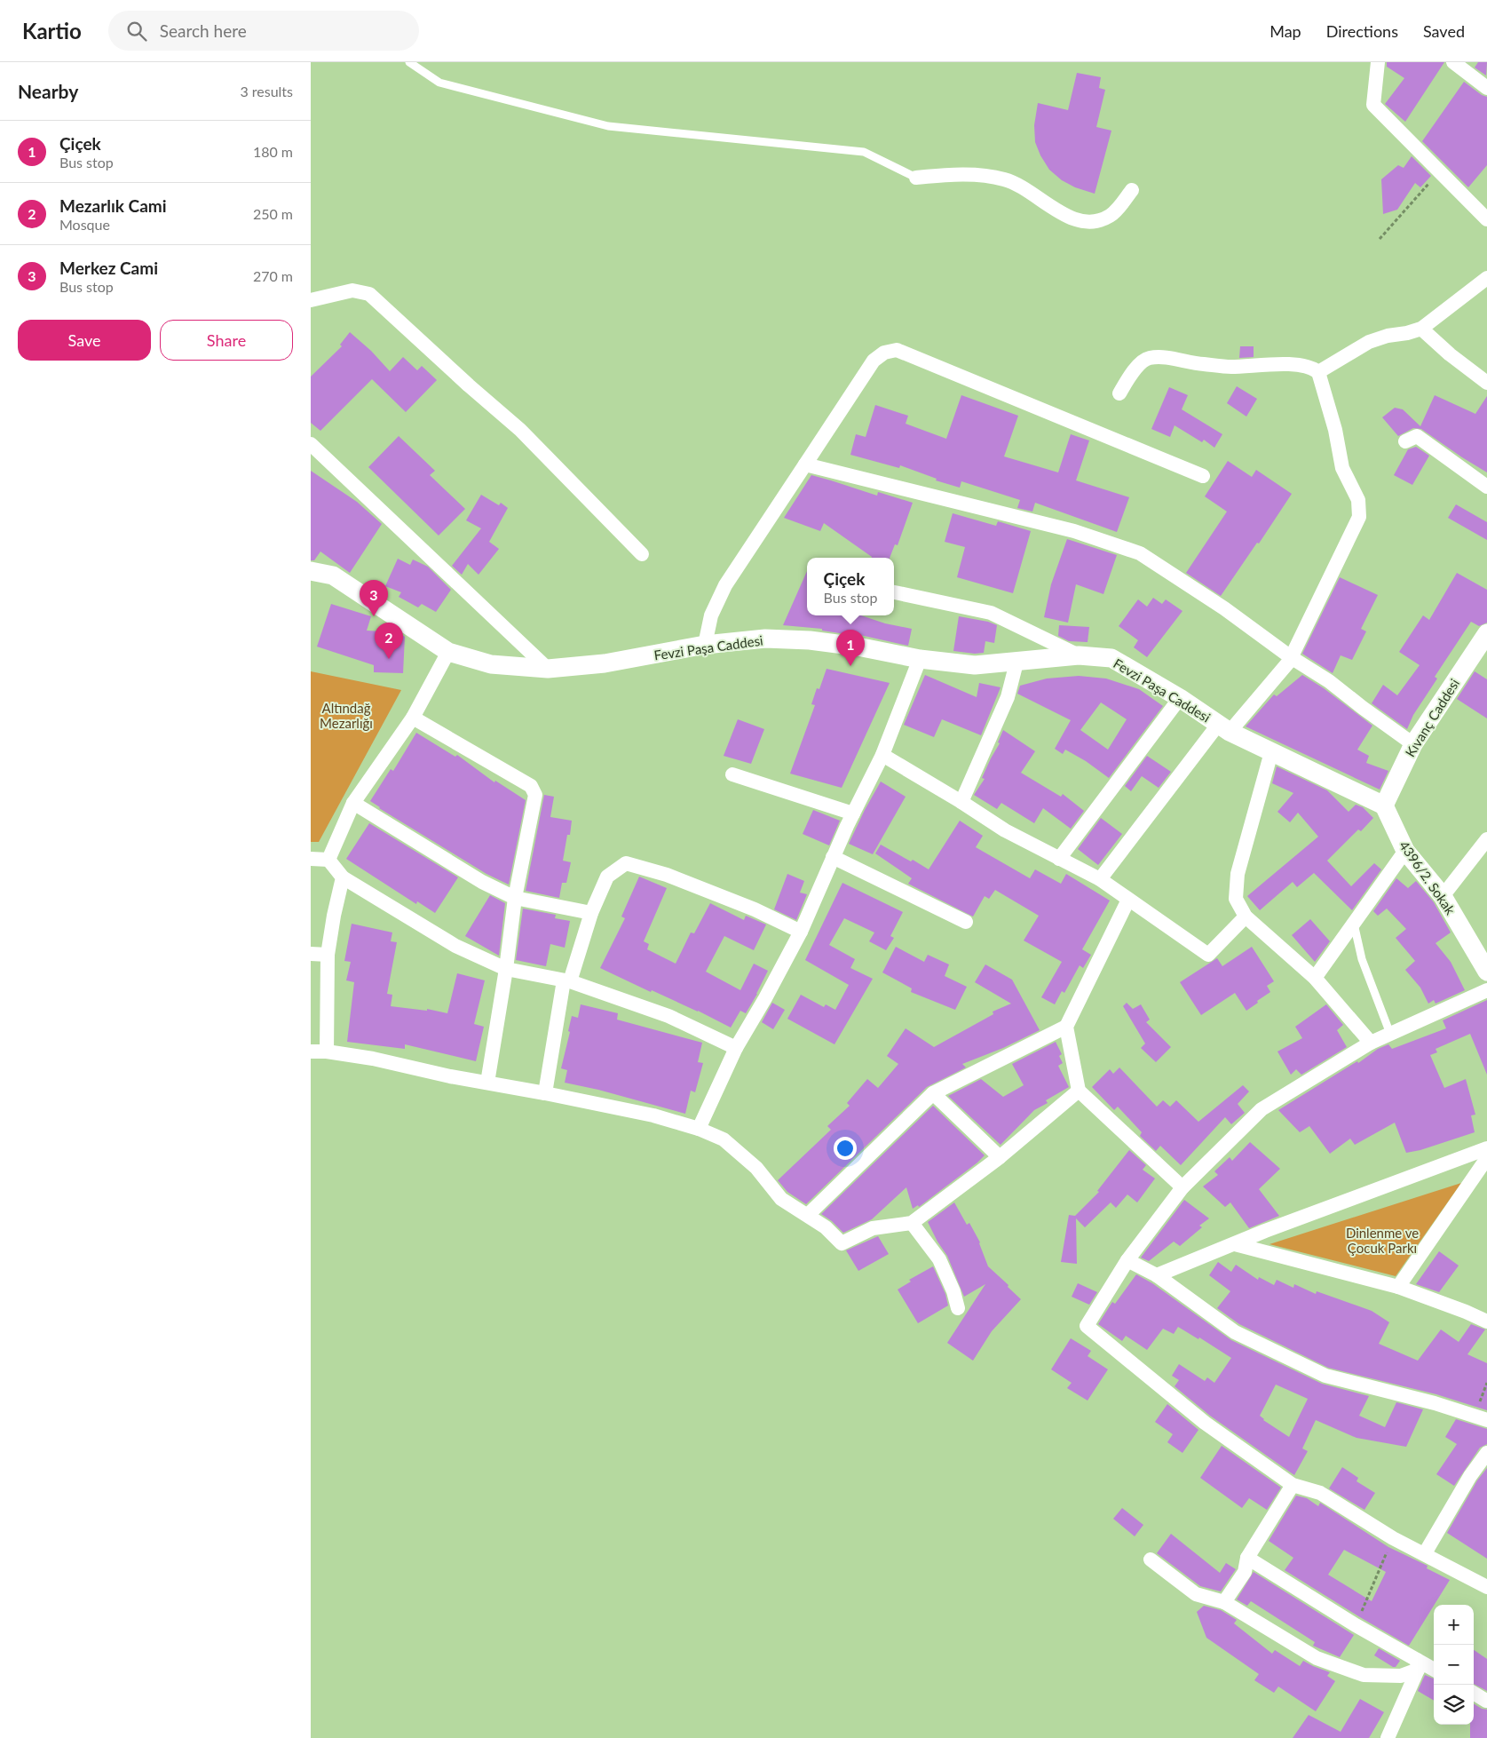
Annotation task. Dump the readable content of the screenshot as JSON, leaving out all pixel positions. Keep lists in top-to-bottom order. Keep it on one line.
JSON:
{"streets":{"street":["Fevzi Paşa Caddesi","Kıvanç Caddesi","4396/2. Sokak"]},"crossings":[["Fevzi Paşa Caddesi","Kıvanç Caddesi"],["Fevzi Paşa Caddesi","4396/2. Sokak"],["Kıvanç Caddesi","4396/2. Sokak"]],"parks":["Altındağ Mezarlığı","Dinlenme ve Çocuk Parkı"],"page":{"header":"Kartio","search":"Search here","nav":["Map","Directions","Saved"],"heading":["Nearby","3 results"],"list":[{"mark":"1","name":"Çiçek","note":"Bus stop","value":"180 m"},{"mark":"2","name":"Mezarlık Cami","note":"Mosque","value":"250 m"},{"mark":"3","name":"Merkez Cami","note":"Bus stop","value":"270 m"}],"buttons":["Save","Share"],"popup":["Çiçek","Bus stop"],"pins":["3","2","1"],"map_buttons":["+","−"]}}
